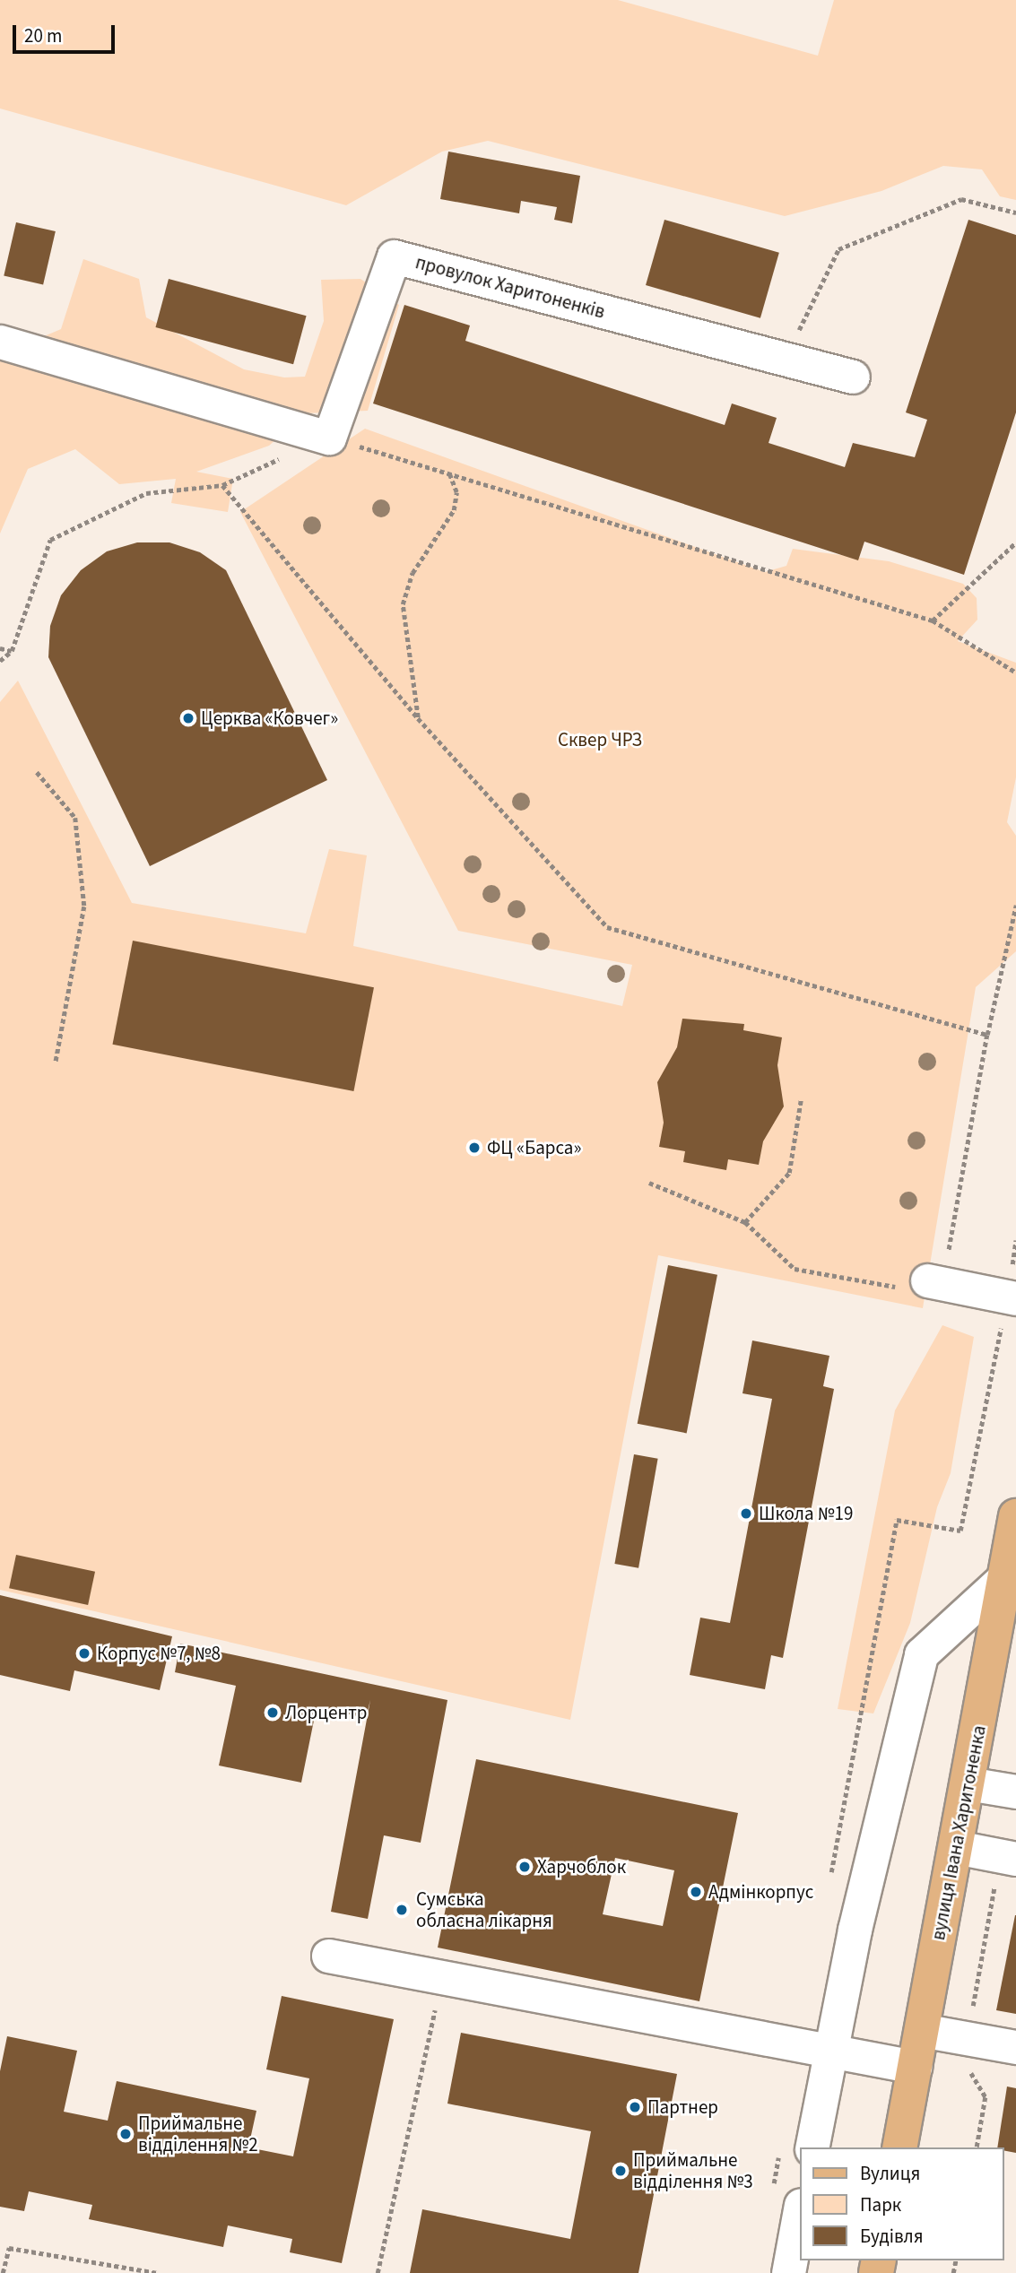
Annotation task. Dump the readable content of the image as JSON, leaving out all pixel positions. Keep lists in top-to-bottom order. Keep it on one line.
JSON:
{"streets":{"main road":["вулиця Івана Харитоненка"],"street":["провулок Харитоненків"]},"parks":["Сквер ЧРЗ"],"places":["Церква «Ковчег»","ФЦ «Барса»","Школа №19","Корпус №7, №8","Лорцентр","Харчоблок","Адмінкорпус","Сумська обласна лікарня","Партнер","Приймальне відділення №2","Приймальне відділення №3"],"legend":["Вулиця","Парк","Будівля"],"scale_bar":"20 m"}
